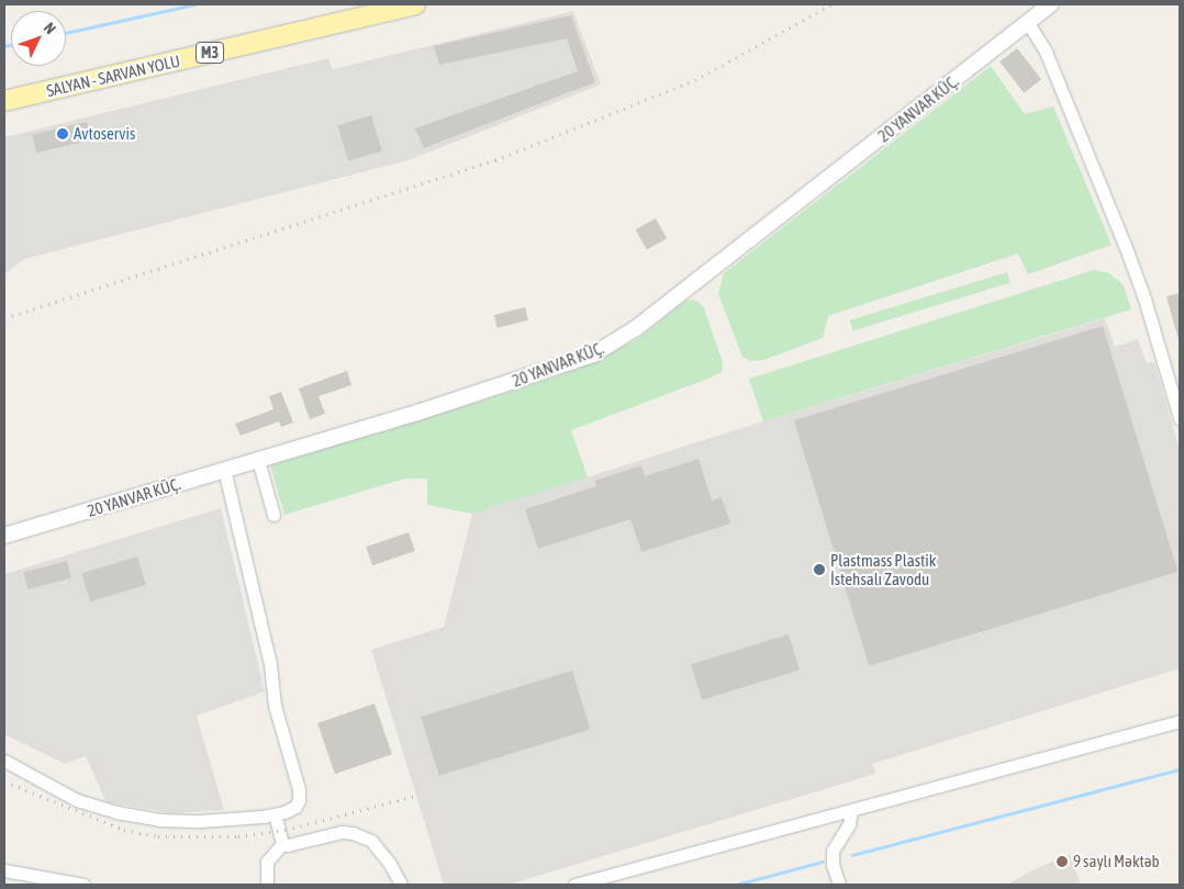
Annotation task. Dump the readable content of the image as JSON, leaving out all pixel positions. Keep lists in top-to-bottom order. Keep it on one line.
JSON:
{"streets":{"main road":["M3","SALYAN - SARVAN YOLU"],"street":["20 YANVAR KÜÇ."]},"places":["Avtoservis","Plastmass Plastik İstehsalı Zavodu","9 saylı Məktəb"],"north":"top right"}
